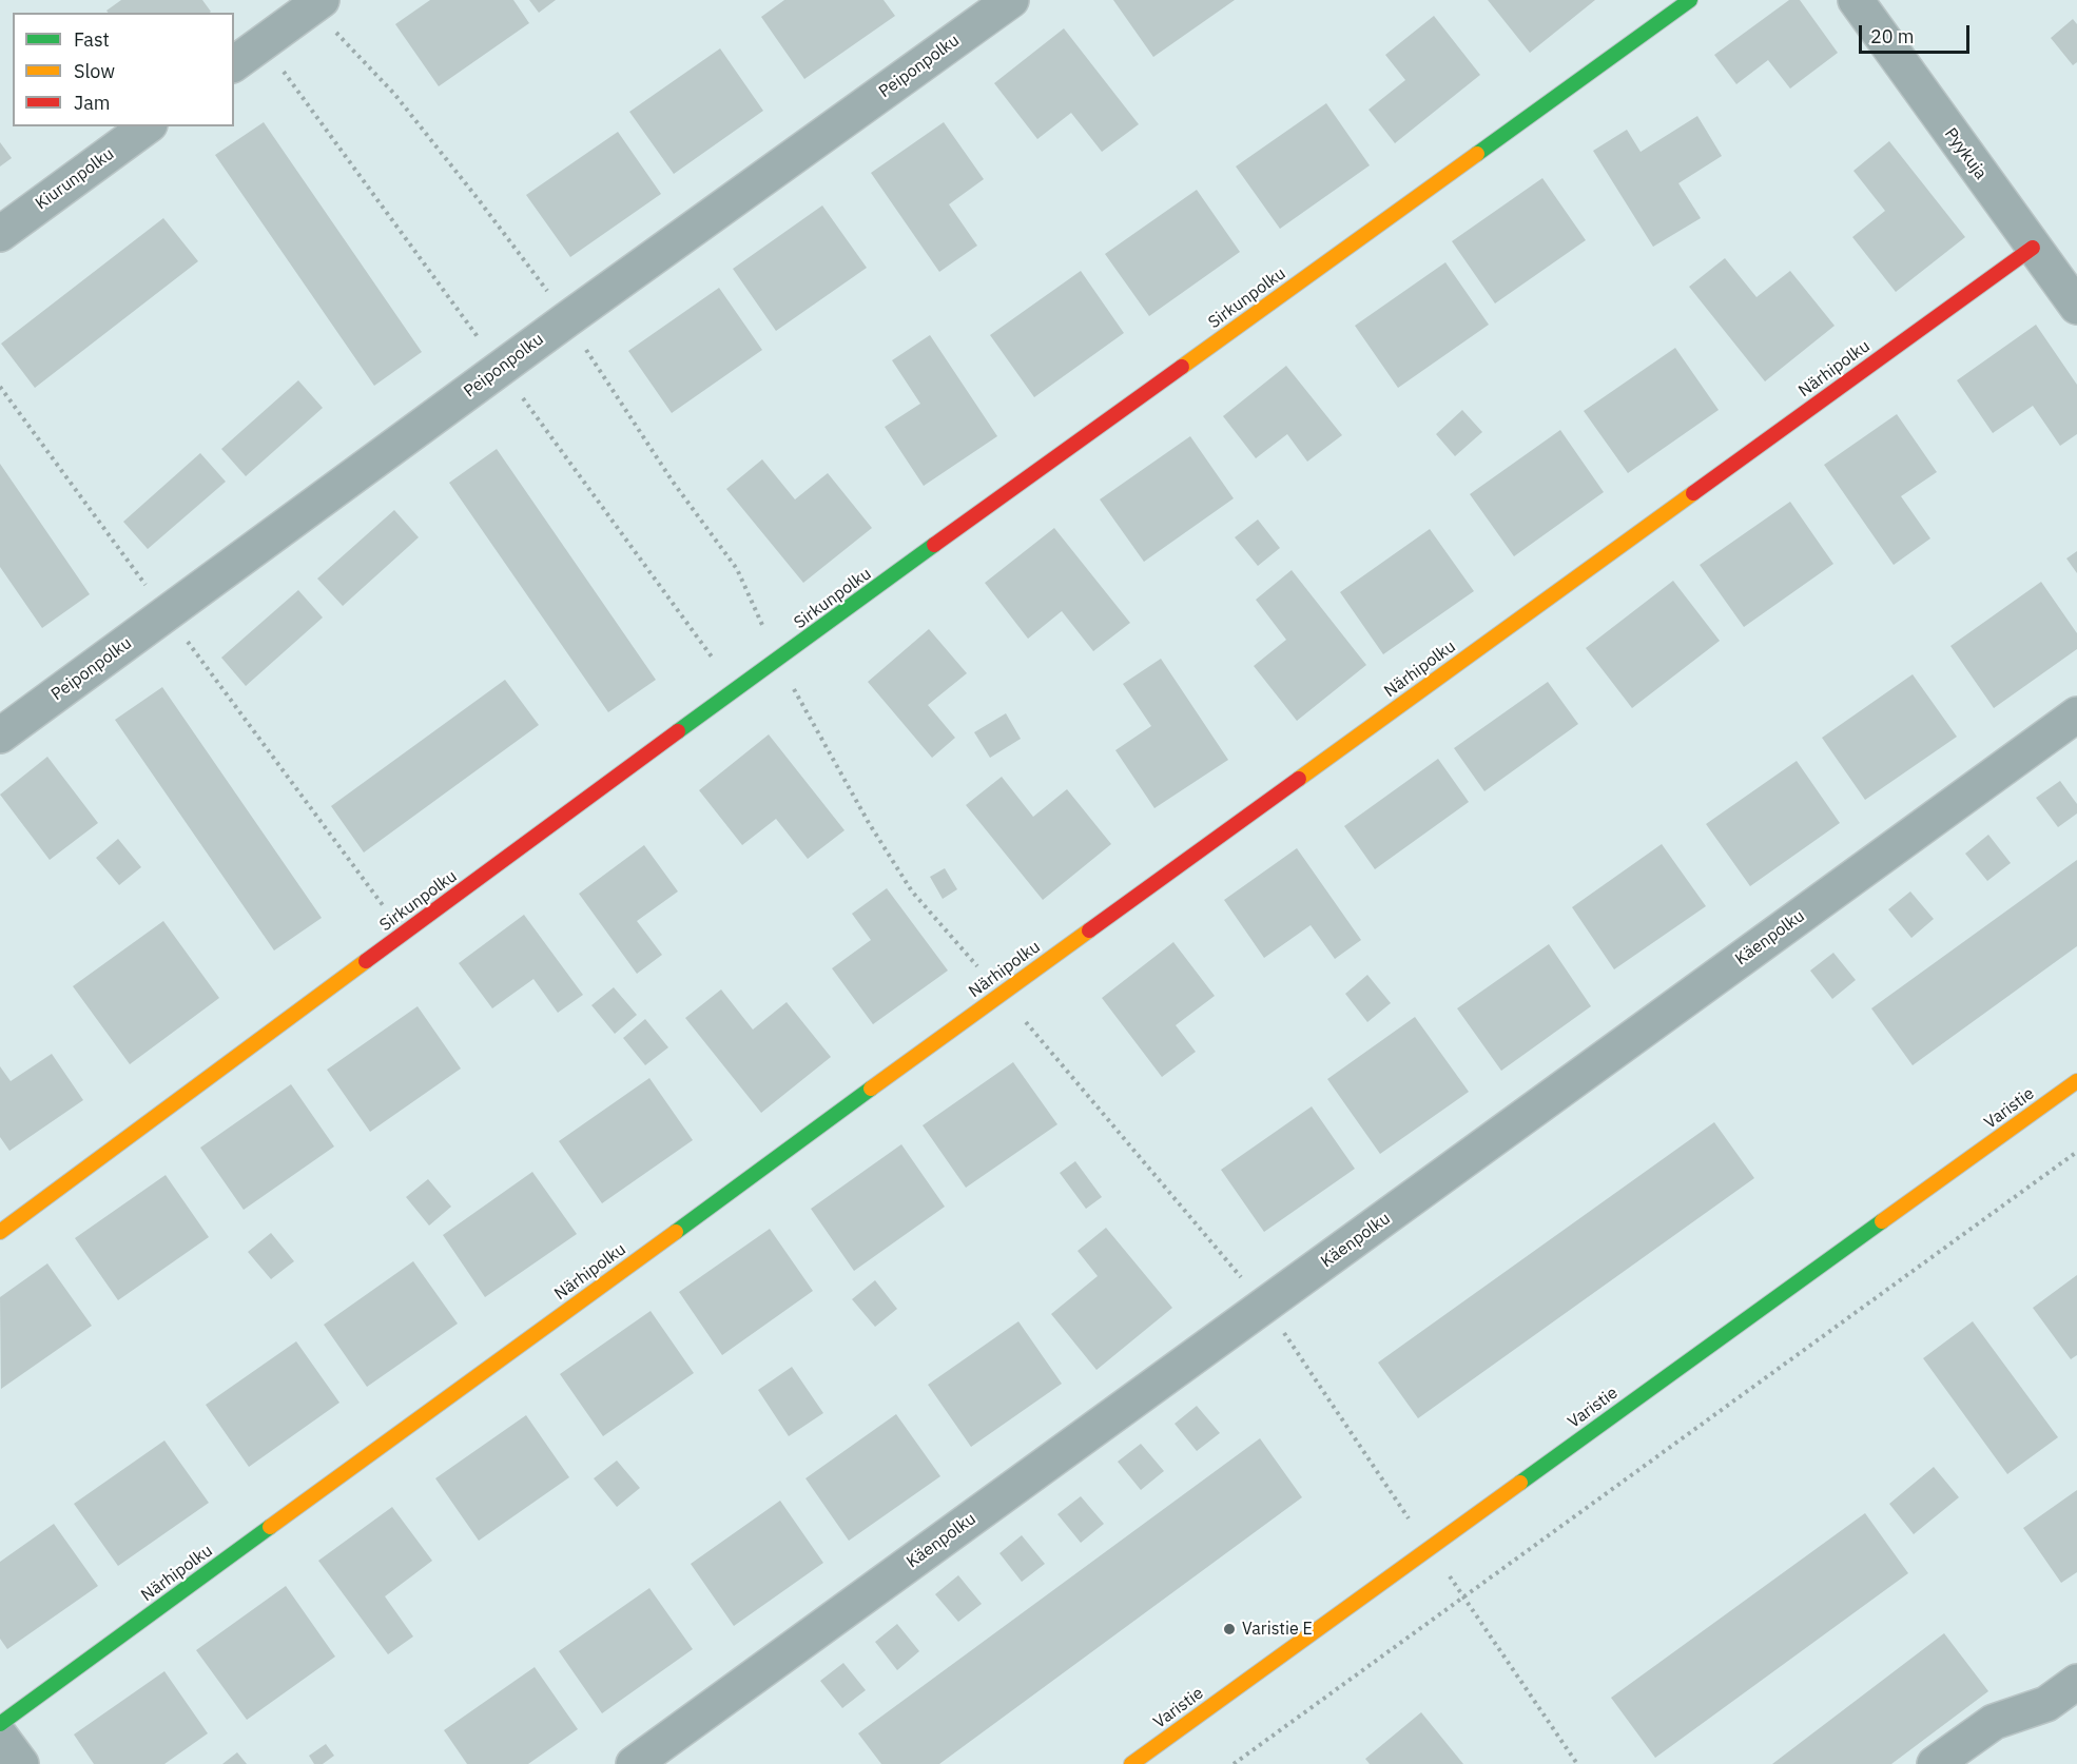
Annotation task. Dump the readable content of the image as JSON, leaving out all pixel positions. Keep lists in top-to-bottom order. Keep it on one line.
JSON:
{"streets":{"street":["Peiponpolku","Pyykuja","Kiurunpolku","Sirkunpolku","Närhipolku","Käenpolku","Varistie"]},"crossings":[["Pyykuja","Närhipolku"]],"places":["Varistie E"],"legend":["Fast","Slow","Jam"],"scale_bar":"20 m"}
